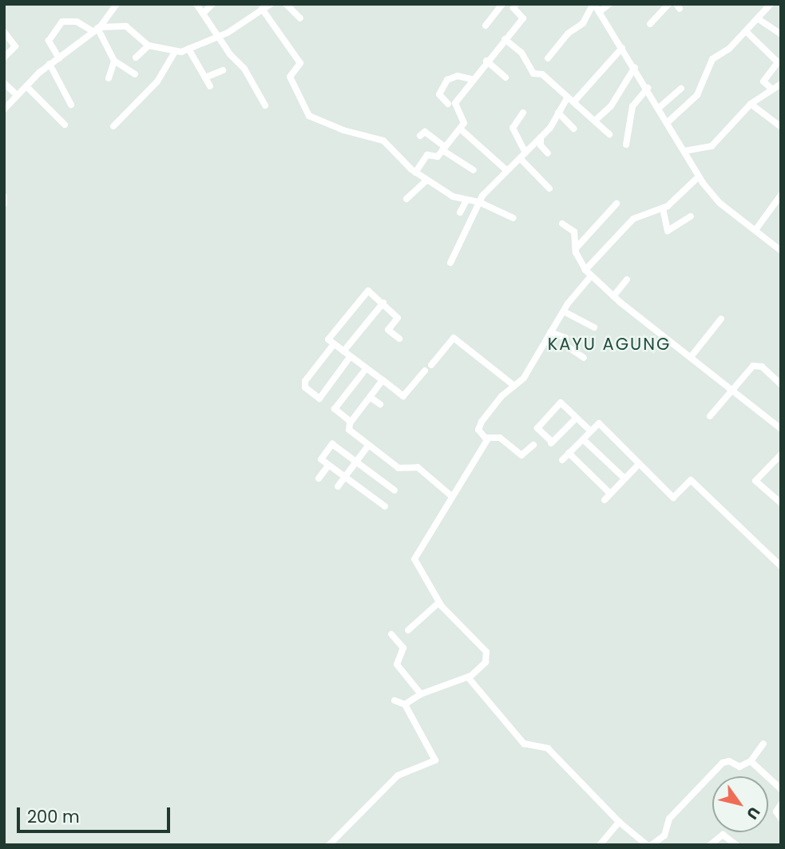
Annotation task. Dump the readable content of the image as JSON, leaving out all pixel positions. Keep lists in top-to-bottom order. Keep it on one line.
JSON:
{"districts":["KAYU AGUNG"],"scale_bar":"200 m","north":"bottom right"}
